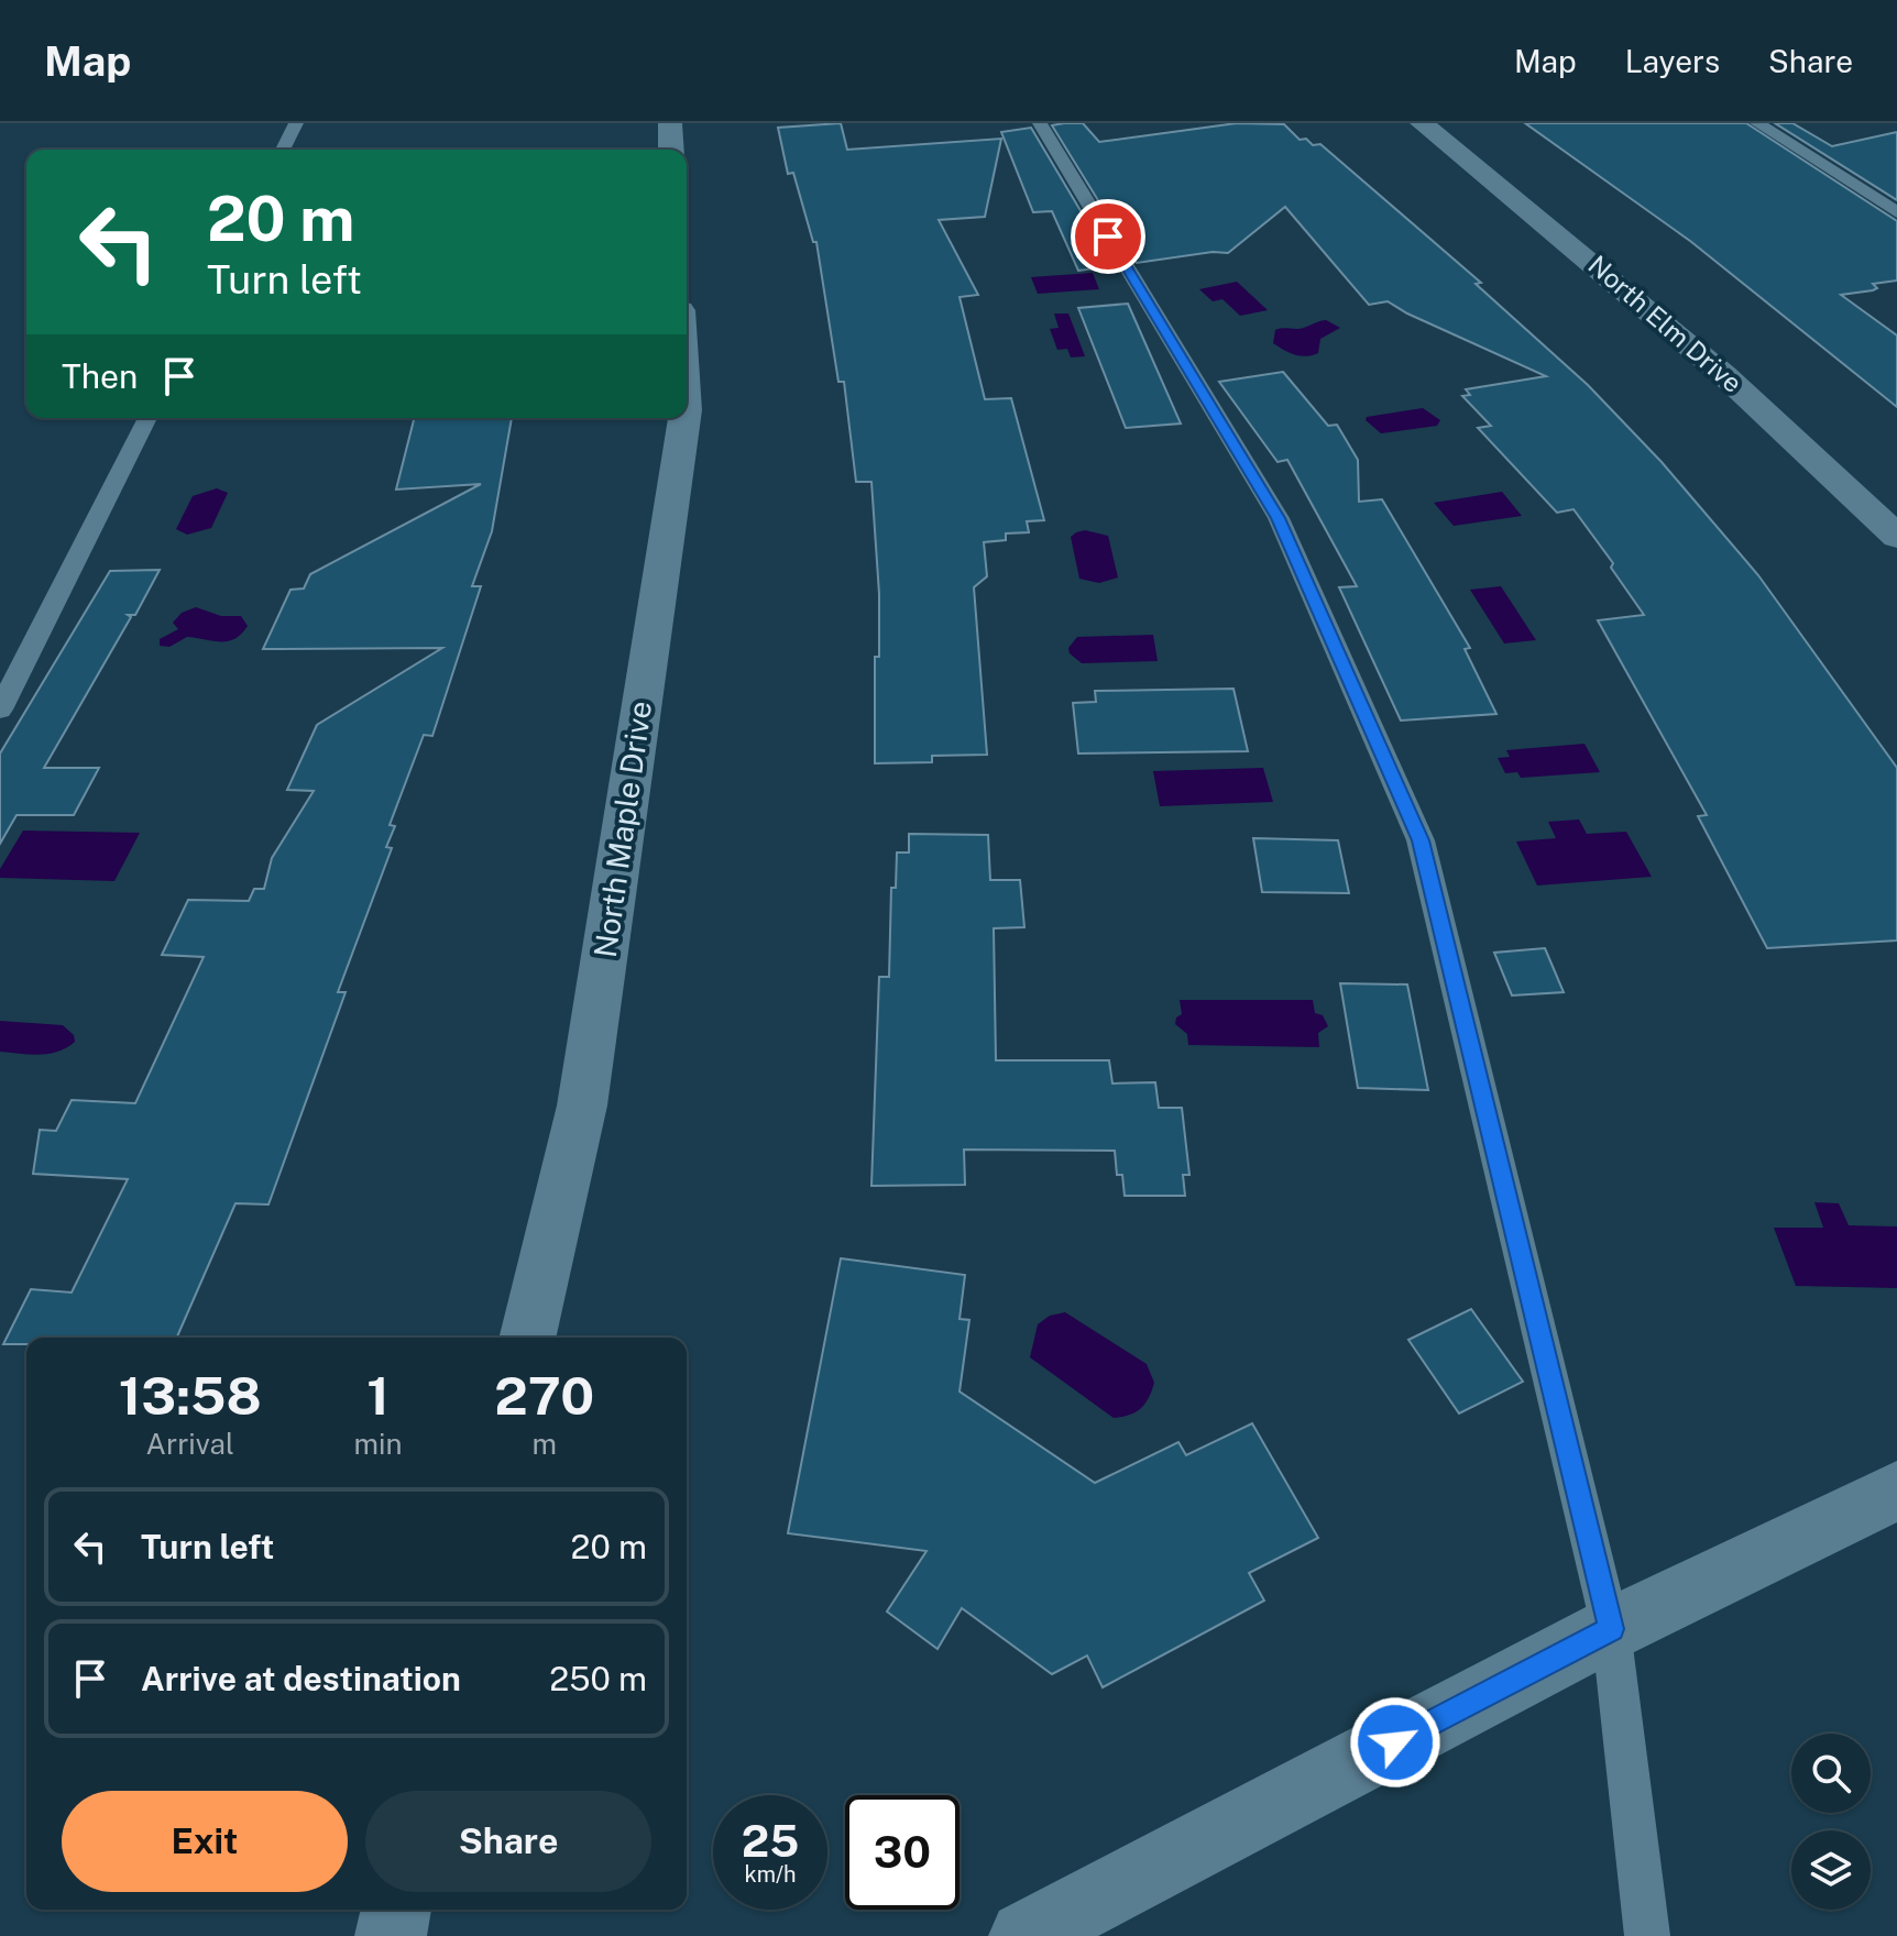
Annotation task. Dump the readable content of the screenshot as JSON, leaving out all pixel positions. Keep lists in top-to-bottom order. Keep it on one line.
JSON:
{"streets":{"street":["North Elm Drive","North Maple Drive"]},"page":{"header":"Map","nav":["Map","Layers","Share"],"turn":["20 m","Turn left"],"then":"Then","eta":["13:58","Arrival","1","min","270","m"],"list":[{"name":"Turn left","value":"20 m"},{"name":"Arrive at destination","value":"250 m"}],"buttons":["Exit","Share"],"speed":"25 km/h","limit":"30"}}
